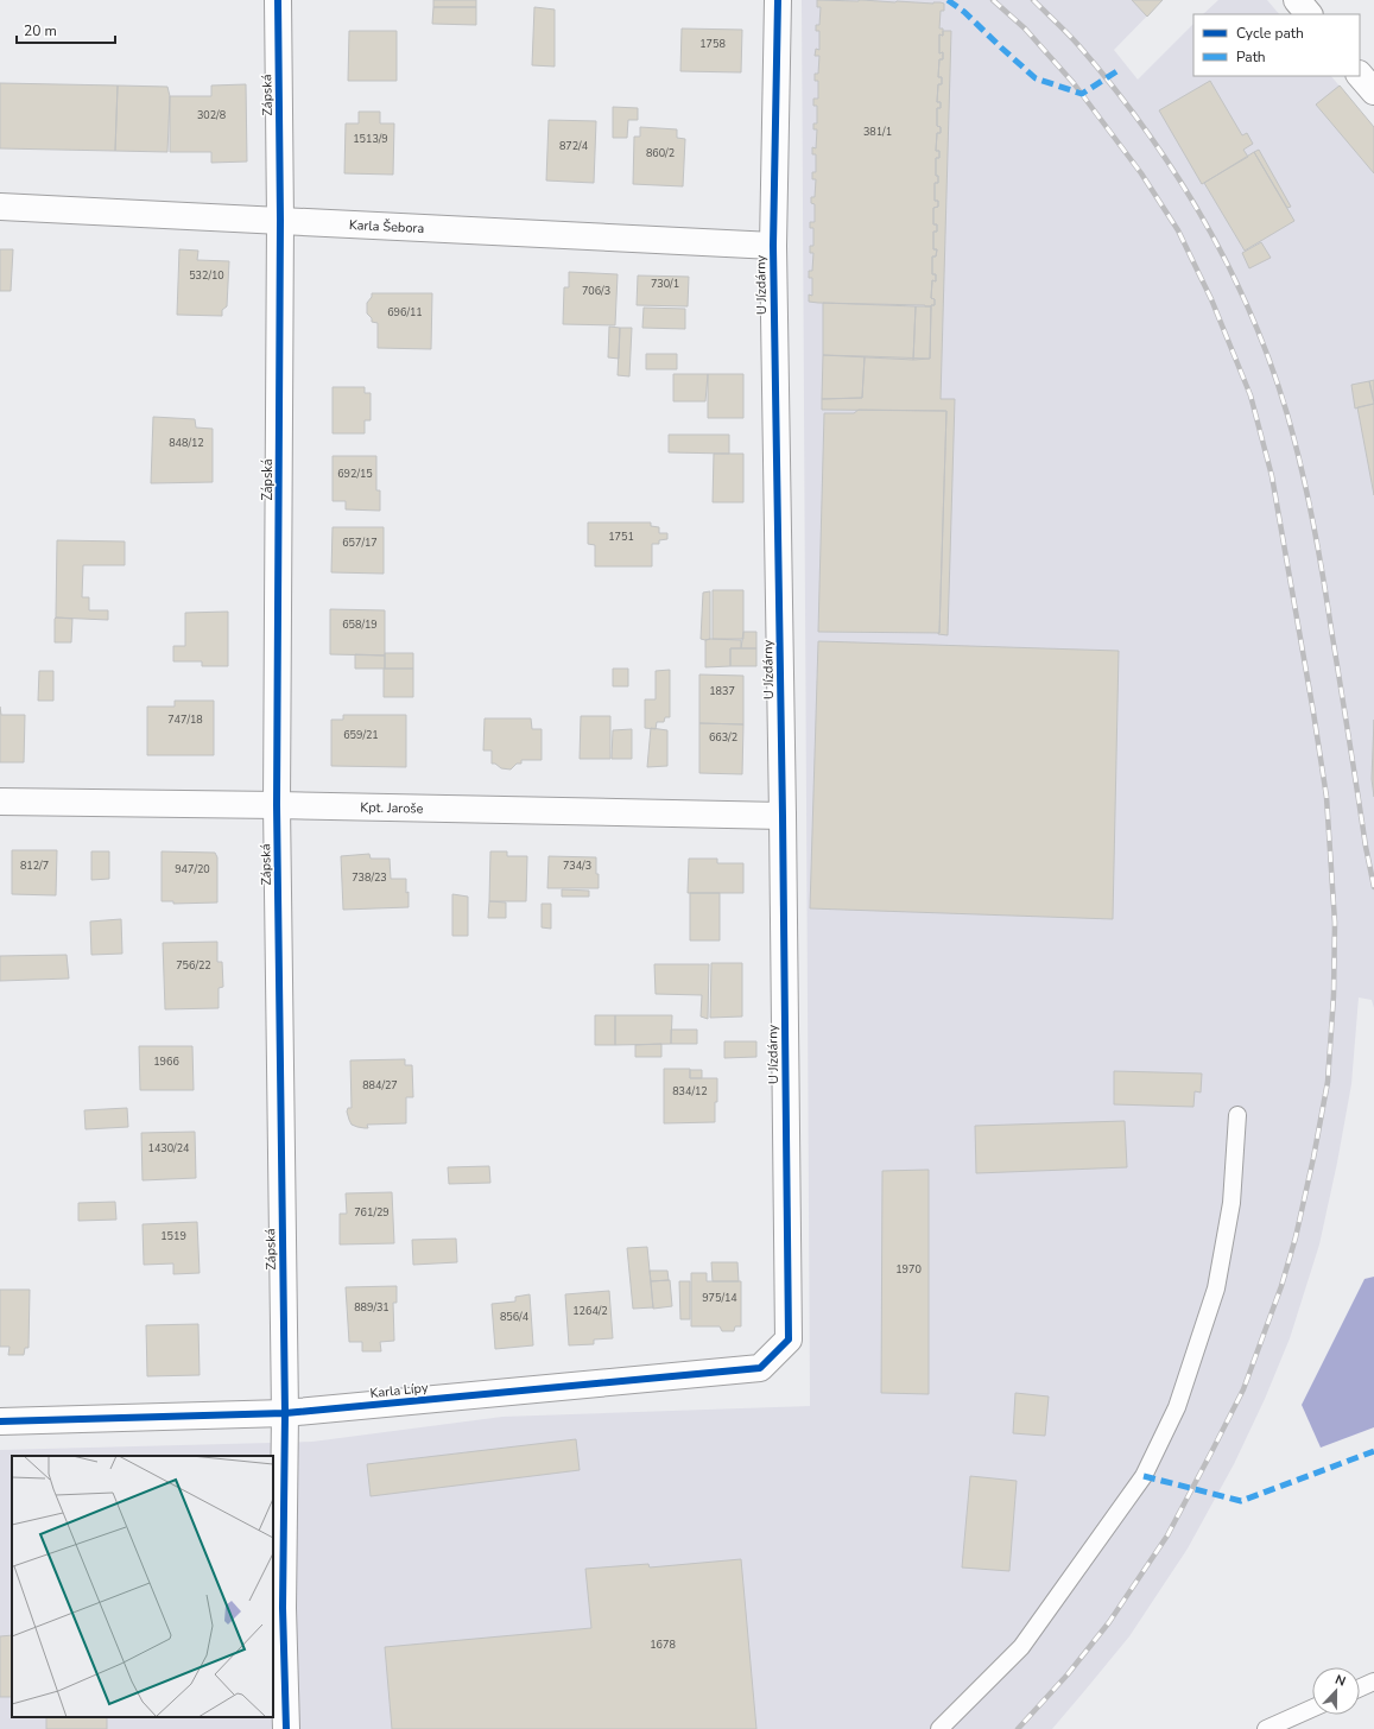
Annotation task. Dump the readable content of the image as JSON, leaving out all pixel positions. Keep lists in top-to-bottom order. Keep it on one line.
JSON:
{"streets":{"street":["Zápská","Karla Šebora","U Jízdárny","Kpt. Jaroše","Karla Lípy"]},"crossings":[["Zápská","Karla Šebora"],["Zápská","Kpt. Jaroše"],["Zápská","Karla Lípy"],["Karla Šebora","U Jízdárny"],["U Jízdárny","Kpt. Jaroše"],["U Jízdárny","Karla Lípy"]],"house_numbers":["1758","302/8","381/1","1513/9","872/4","860/2","532/10","730/1","706/3","696/11","848/12","692/15","1751","657/17","658/19","1837","747/18","659/21","663/2","812/7","734/3","947/20","738/23","756/22","1966","884/27","834/12","1430/24","761/29","1519","1970","975/14","889/31","1264/2","856/4","1678"],"legend":["Cycle path","Path"],"scale_bar":"20 m","north":"top"}
